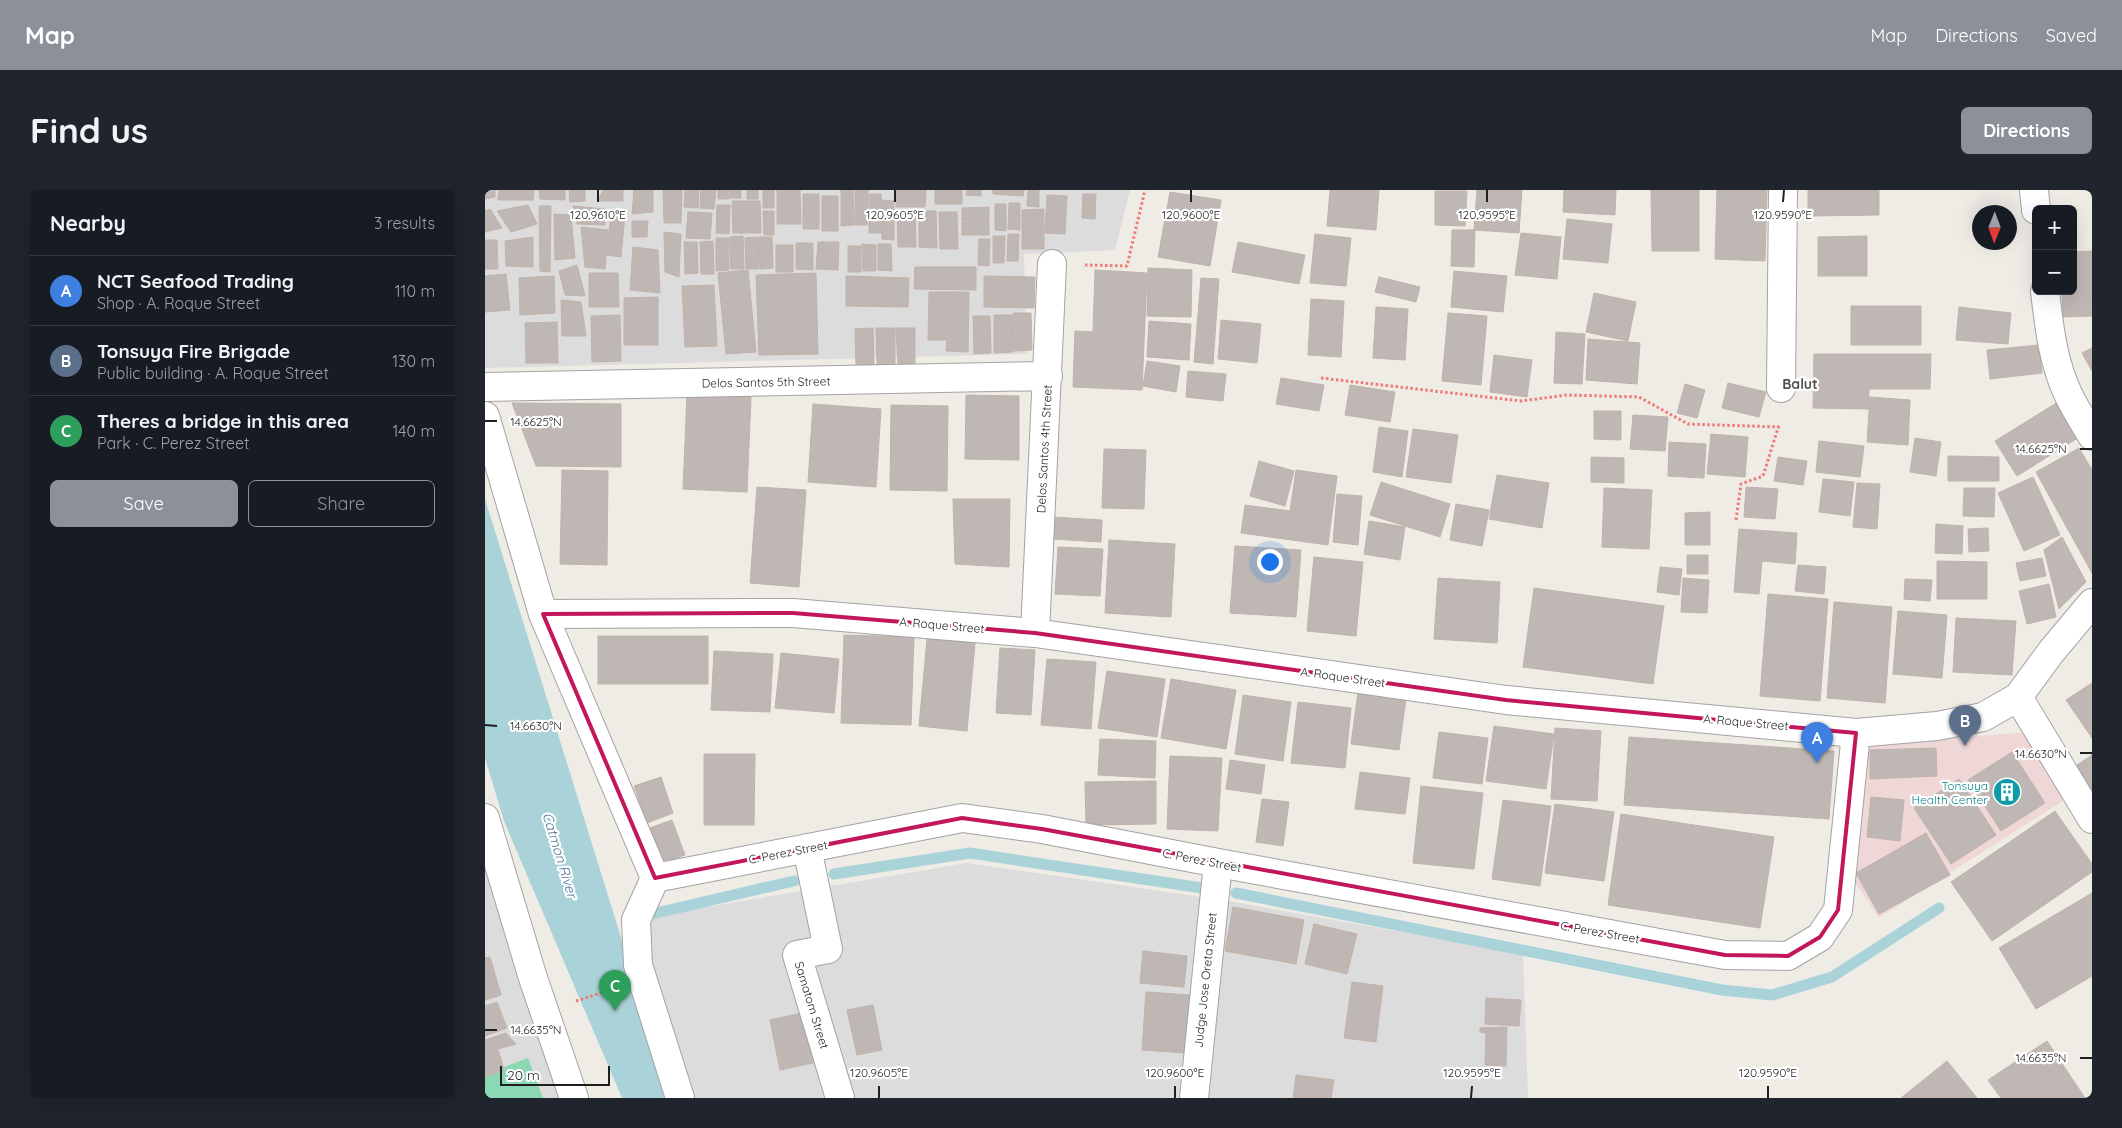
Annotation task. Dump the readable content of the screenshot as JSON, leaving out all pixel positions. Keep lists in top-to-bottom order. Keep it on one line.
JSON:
{"streets":{"street":["Delos Santos 5th Street","Delos Santos 4th Street","A. Roque Street","C. Perez Street","Judge Jose Oreta Street","Samatom Street"]},"crossings":[["Delos Santos 5th Street","Delos Santos 4th Street"],["Delos Santos 4th Street","A. Roque Street"],["A. Roque Street","C. Perez Street"],["C. Perez Street","Judge Jose Oreta Street"],["C. Perez Street","Samatom Street"]],"districts":["Balut"],"water":["Catmon River"],"places":{"building":["Tonsuya Health Center"]},"scale_bar":"20 m","north":"bottom","page":{"header":"Map","nav":["Map","Directions","Saved"],"buttons":["Directions",["Save","Share"]],"title":"Find us","heading":["Nearby","3 results"],"map_buttons":["+","−"],"list":[{"mark":"A","name":"NCT Seafood Trading","note":"Shop · A. Roque Street","value":"110 m"},{"mark":"B","name":"Tonsuya Fire Brigade","note":"Public building · A. Roque Street","value":"130 m"},{"mark":"C","name":"Theres a bridge in this area","note":"Park · C. Perez Street","value":"140 m"}],"pins":["B","A","C"],"scale":"20 m"},"coordinates":["120.9610°E","120.9605°E","120.9600°E","120.9595°E","120.9590°E","14.6625°N","14.6630°N","14.6635°N"]}
